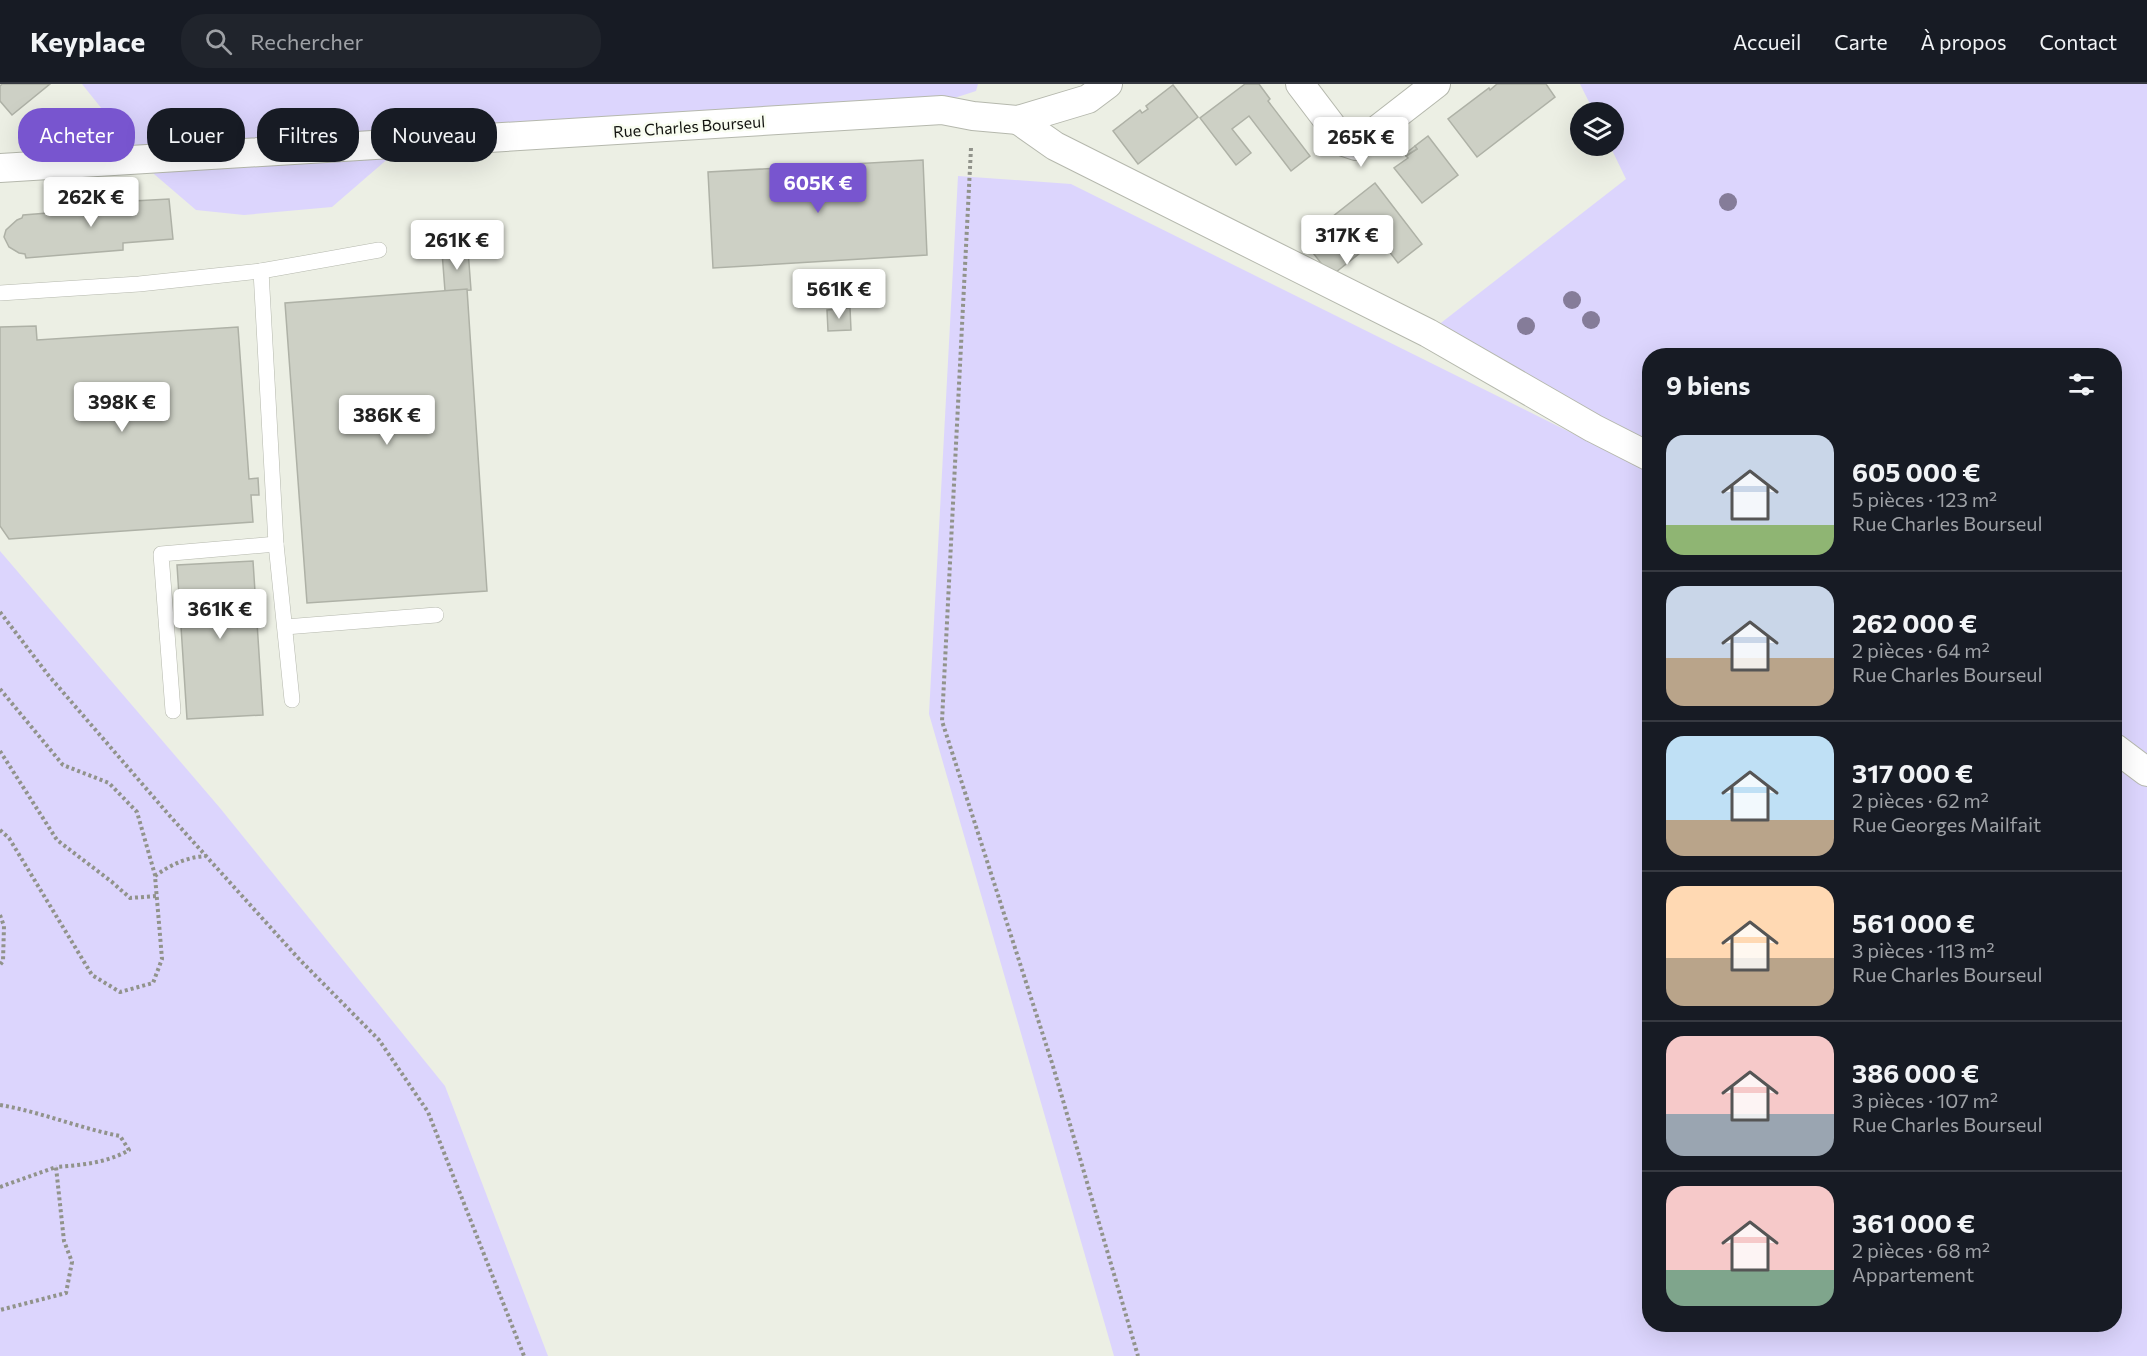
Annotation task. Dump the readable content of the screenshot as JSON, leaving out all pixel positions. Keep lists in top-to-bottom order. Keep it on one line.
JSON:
{"streets":{"street":["Rue Charles Bourseul"]},"page":{"header":"Keyplace","search":"Rechercher","nav":["Accueil","Carte","À propos","Contact"],"chip":["Acheter","Louer","Filtres","Nouveau"],"price":["265K €","605K €","262K €","317K €","261K €","561K €","398K €","386K €","361K €"],"heading":"9 biens","list":[{"name":"605 000 €","note":"5 pièces · 123 m² · Rue Charles Bourseul"},{"name":"262 000 €","note":"2 pièces · 64 m² · Rue Charles Bourseul"},{"name":"317 000 €","note":"2 pièces · 62 m² · Rue Georges Mailfait"},{"name":"561 000 €","note":"3 pièces · 113 m² · Rue Charles Bourseul"},{"name":"386 000 €","note":"3 pièces · 107 m² · Rue Charles Bourseul"},{"name":"361 000 €","note":"2 pièces · 68 m² · Appartement"}]}}
